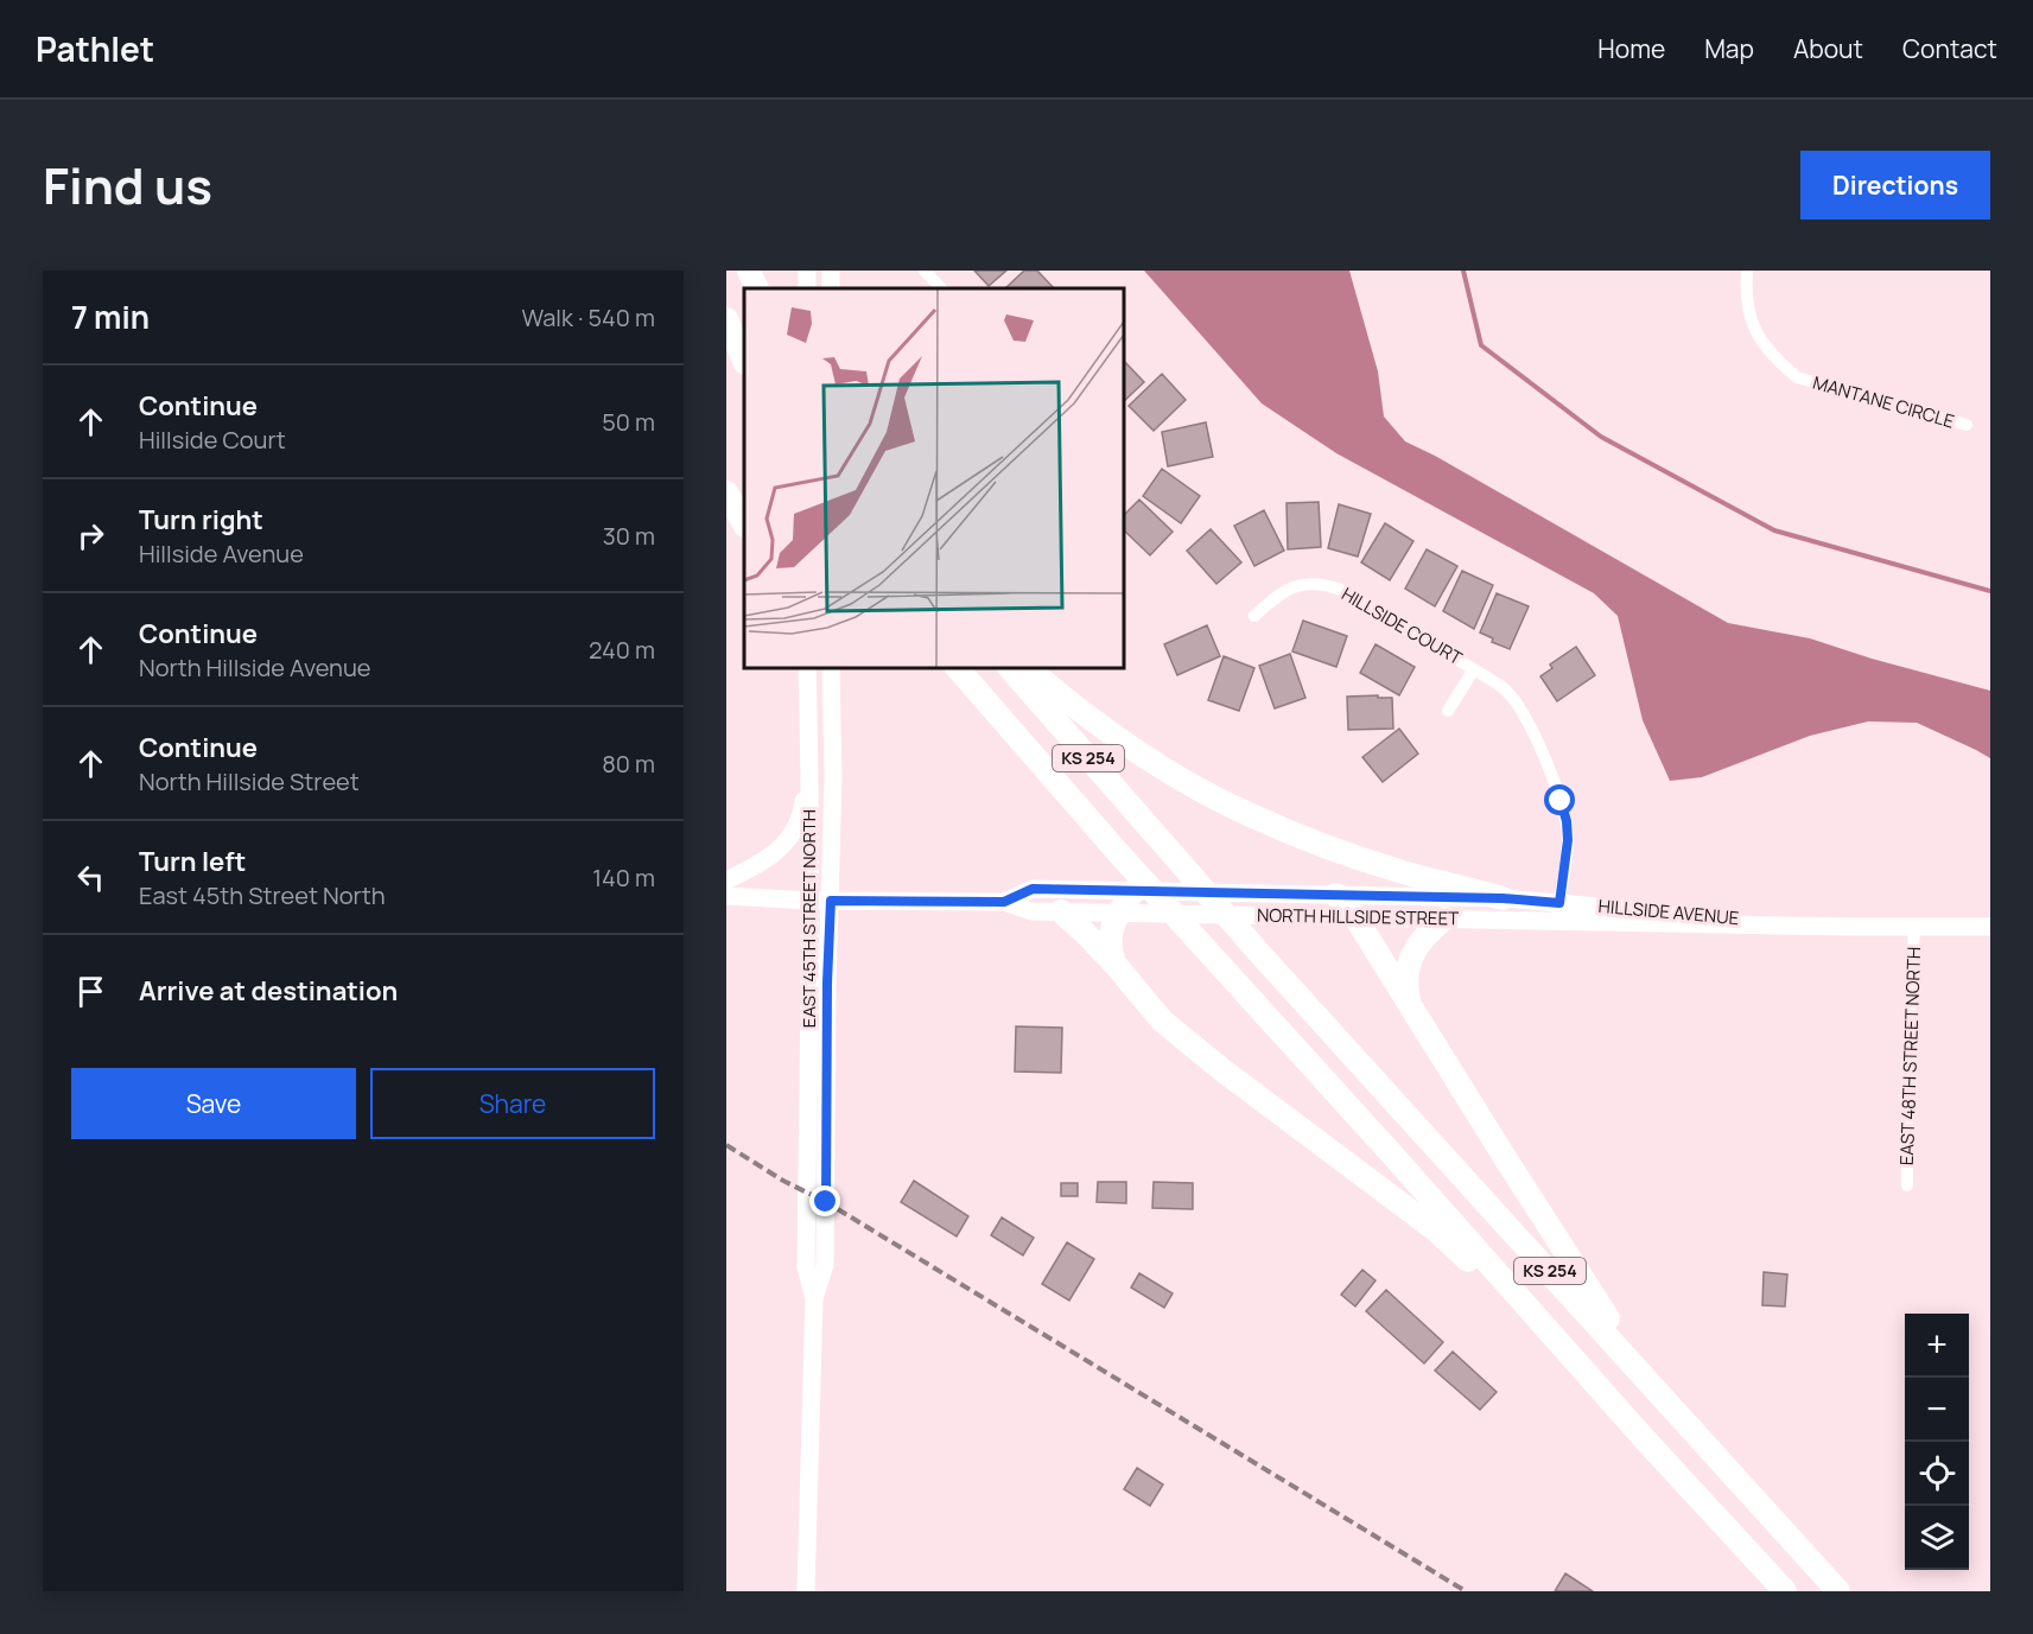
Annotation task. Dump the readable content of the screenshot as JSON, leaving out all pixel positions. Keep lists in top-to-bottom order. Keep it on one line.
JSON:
{"streets":{"highway":["KS 254"],"main road":["HILLSIDE AVENUE","NORTH HILLSIDE STREET","EAST 45TH STREET NORTH"],"street":["MANTANE CIRCLE","HILLSIDE COURT","EAST 48TH STREET NORTH"]},"crossings":[["HILLSIDE COURT","HILLSIDE AVENUE"],["HILLSIDE COURT","NORTH HILLSIDE STREET"],["HILLSIDE AVENUE","NORTH HILLSIDE STREET"],["HILLSIDE AVENUE","EAST 48TH STREET NORTH"],["NORTH HILLSIDE STREET","EAST 45TH STREET NORTH"]],"page":{"header":"Pathlet","nav":["Home","Map","About","Contact"],"title":"Find us","buttons":["Directions",["Save","Share"]],"heading":["7 min","Walk · 540 m"],"list":[["Continue","Hillside Court","50 m"],["Turn right","Hillside Avenue","30 m"],["Continue","North Hillside Avenue","240 m"],["Continue","North Hillside Street","80 m"],["Turn left","East 45th Street North","140 m"],"Arrive at destination"],"map_buttons":["+","−"]}}
